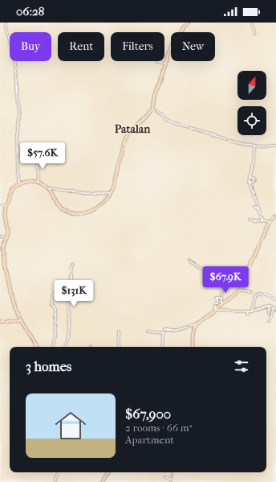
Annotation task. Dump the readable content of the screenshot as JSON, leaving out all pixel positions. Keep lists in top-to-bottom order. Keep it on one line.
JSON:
{"districts":["Patalan"],"north":"top","page":{"status":"06:28","chip":["Buy","Rent","Filters","New"],"price":["$57.6K","$67.9K","$131K"],"heading":"3 homes","list":[{"name":"$67,900","note":"2 rooms · 66 m² · Apartment"}]}}
